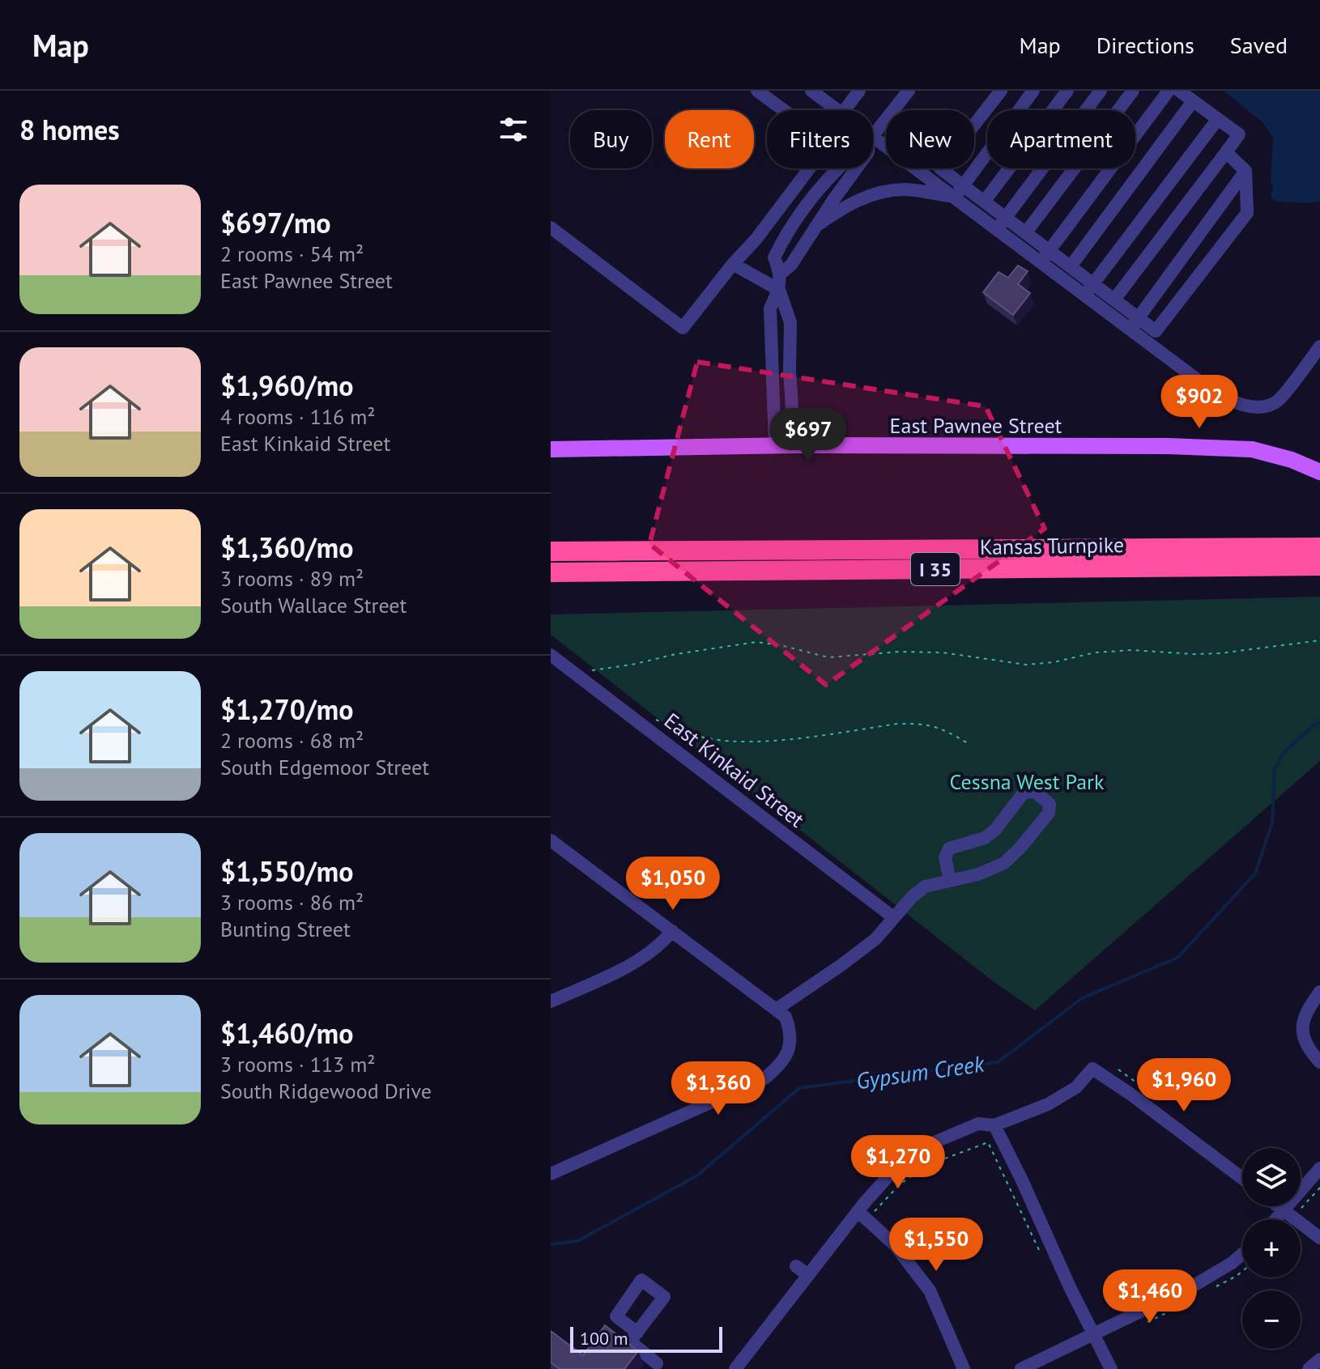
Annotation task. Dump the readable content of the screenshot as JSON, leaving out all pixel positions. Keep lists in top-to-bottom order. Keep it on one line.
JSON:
{"streets":{"highway":["Kansas Turnpike","I 35"],"main road":["East Pawnee Street"],"street":["East Kinkaid Street"]},"water":["Gypsum Creek"],"parks":["Cessna West Park"],"scale_bar":"100 m","page":{"header":"Map","nav":["Map","Directions","Saved"],"heading":"8 homes","chip":["Buy","Rent","Filters","New","Apartment"],"list":[{"name":"$697/mo","note":"2 rooms · 54 m² · East Pawnee Street"},{"name":"$1,960/mo","note":"4 rooms · 116 m² · East Kinkaid Street"},{"name":"$1,360/mo","note":"3 rooms · 89 m² · South Wallace Street"},{"name":"$1,270/mo","note":"2 rooms · 68 m² · South Edgemoor Street"},{"name":"$1,550/mo","note":"3 rooms · 86 m² · Bunting Street"},{"name":"$1,460/mo","note":"3 rooms · 113 m² · South Ridgewood Drive"}],"price":["$902","$697","$1,050","$1,960","$1,360","$1,270","$1,550","$1,460"],"map_buttons":["+","−"],"scale":"100 m"}}
